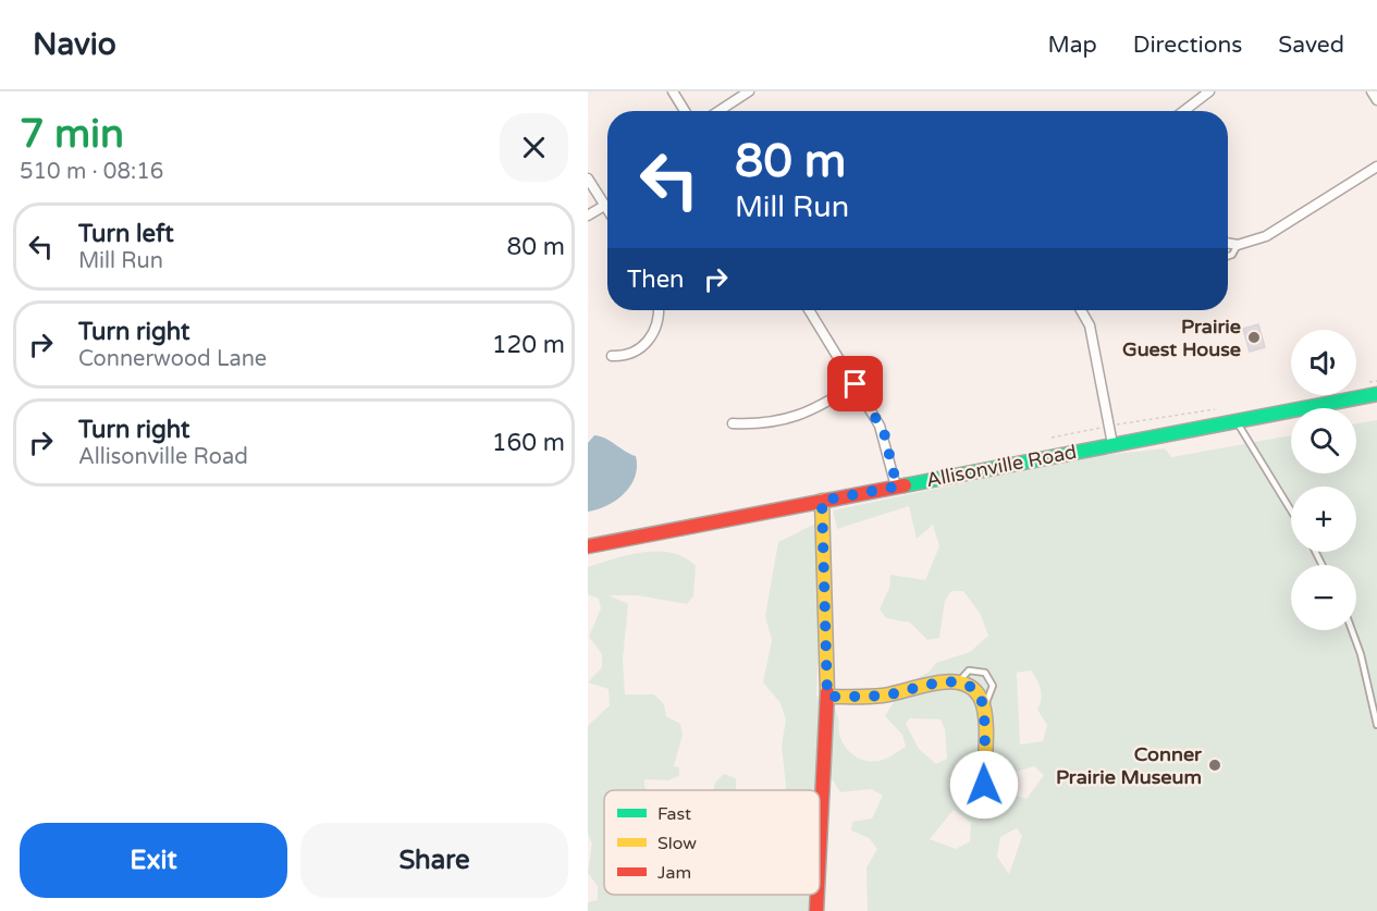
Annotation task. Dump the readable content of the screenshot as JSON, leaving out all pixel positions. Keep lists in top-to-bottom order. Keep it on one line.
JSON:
{"streets":{"main road":["Allisonville Road"]},"places":["Prairie Guest House","Conner Prairie Museum"],"legend":["Fast","Slow","Jam"],"page":{"header":"Navio","nav":["Map","Directions","Saved"],"heading":["7 min","510 m · 08:16"],"turn":["80 m","Mill Run"],"list":[{"name":"Turn left","note":"Mill Run","value":"80 m"},{"name":"Turn right","note":"Connerwood Lane","value":"120 m"},{"name":"Turn right","note":"Allisonville Road","value":"160 m"}],"then":"Then","map_buttons":["+","−"],"buttons":["Exit","Share"]}}
